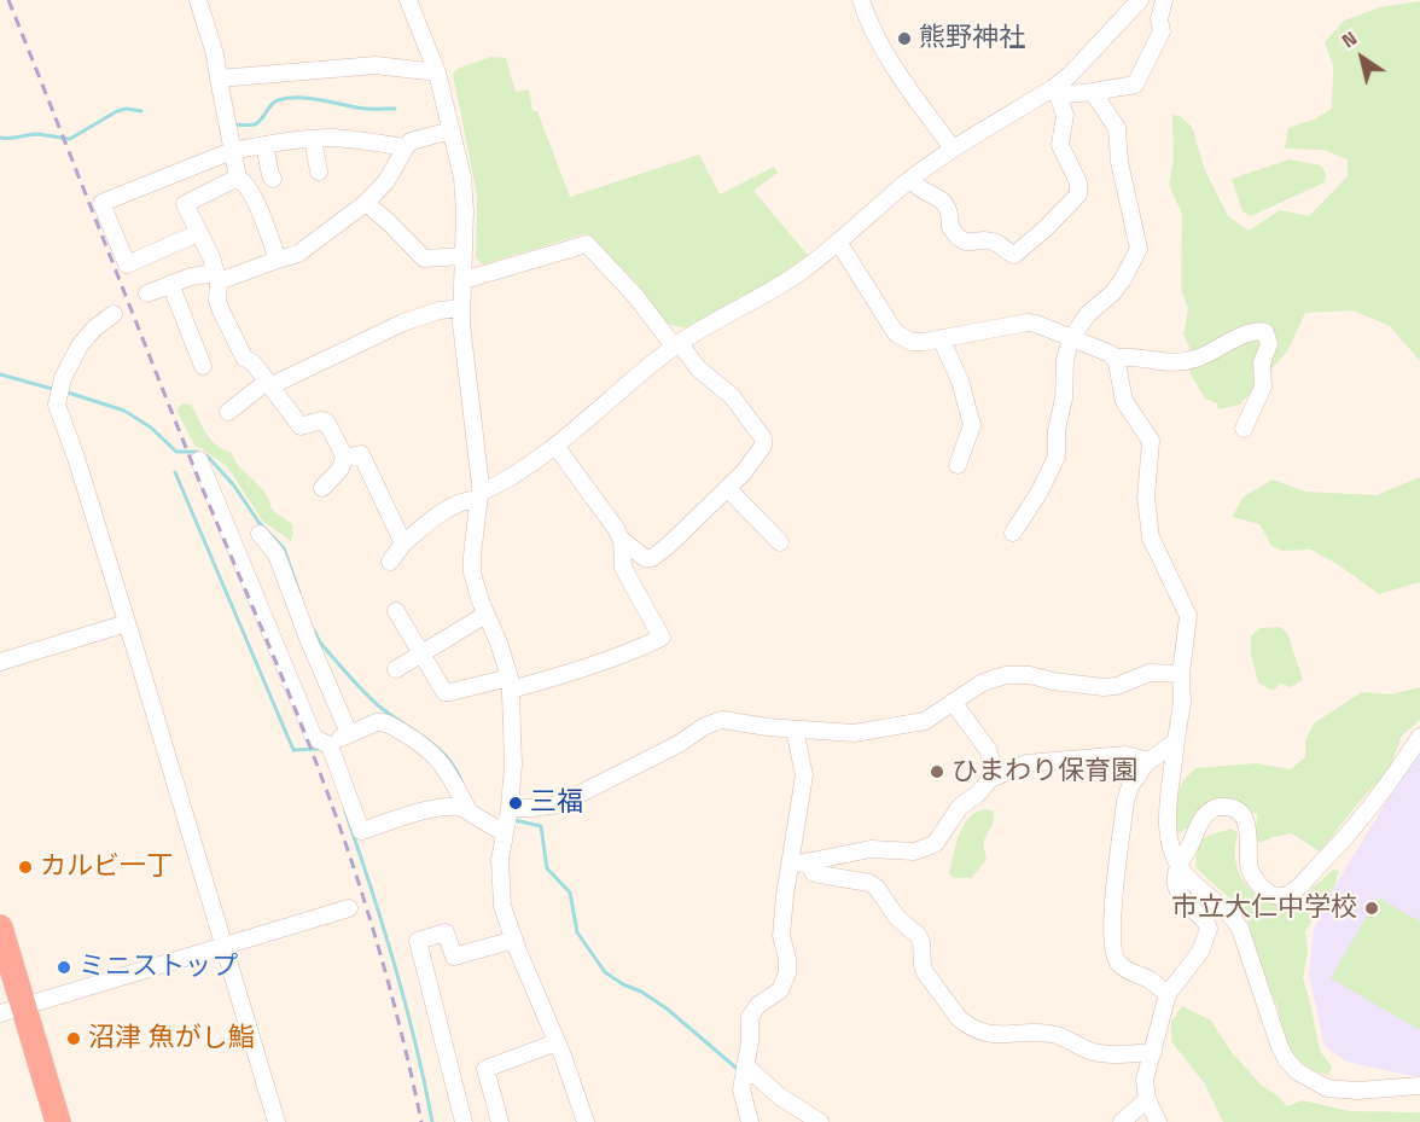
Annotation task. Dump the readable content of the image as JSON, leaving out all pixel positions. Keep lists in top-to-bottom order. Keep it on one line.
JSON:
{"places":["熊野神社","ひまわり保育園","三福","カルビ一丁","市立大仁中学校","ミニストップ","沼津 魚がし鮨"],"north":"top left"}
